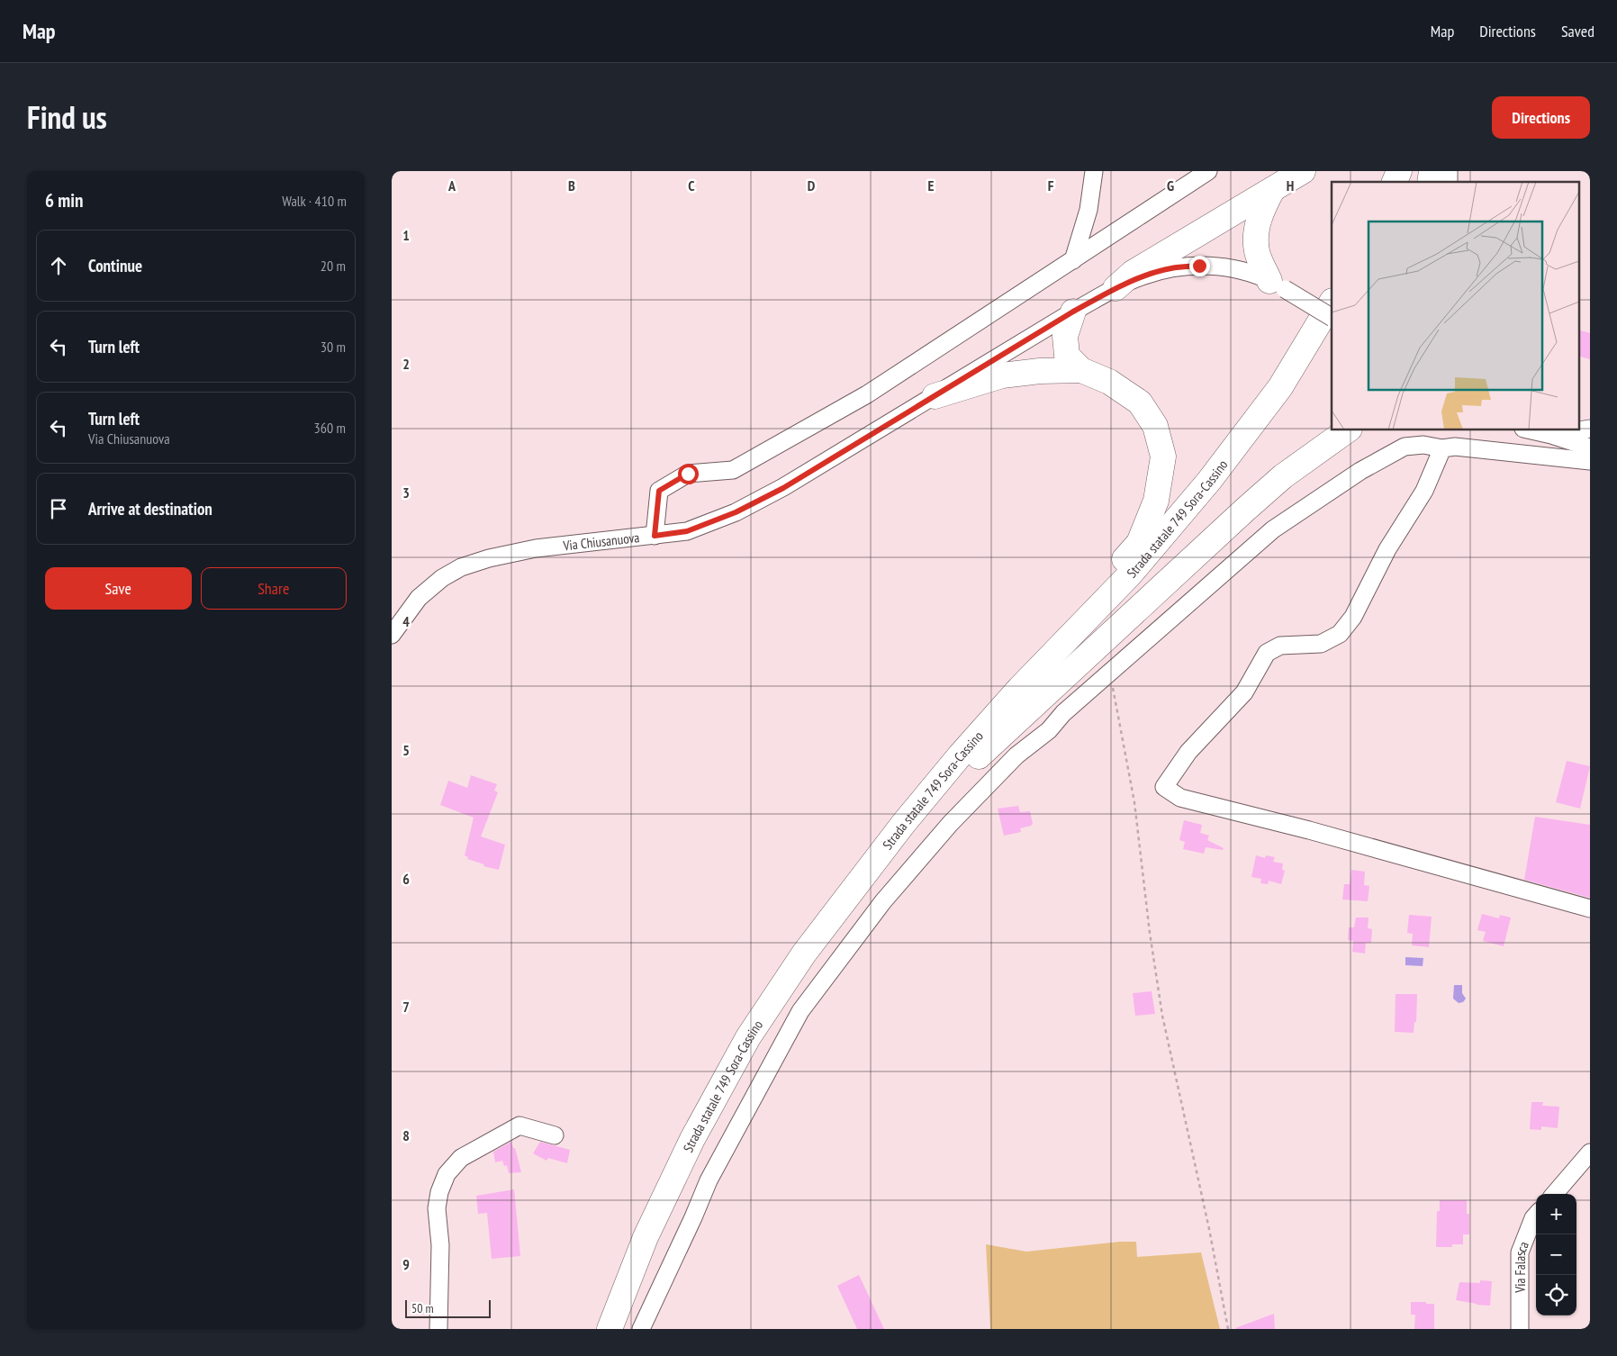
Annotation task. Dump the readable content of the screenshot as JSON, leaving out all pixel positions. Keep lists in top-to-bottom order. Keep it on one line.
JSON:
{"streets":{"highway":["Strada statale 749 Sora-Cassino"],"street":["Via Chiusanuova","Via Falasca"]},"scale_bar":"50 m","page":{"header":"Map","nav":["Map","Directions","Saved"],"title":"Find us","buttons":["Directions",["Save","Share"]],"heading":["6 min","Walk · 410 m"],"list":[["Continue","20 m"],["Turn left","30 m"],["Turn left","Via Chiusanuova","360 m"],"Arrive at destination"],"map_buttons":["+","−"],"scale":"50 m"},"grid":{"columns":["A","B","C","D","E","F","G","H"],"rows":["1","2","3","4","5","6","7","8","9"]}}
